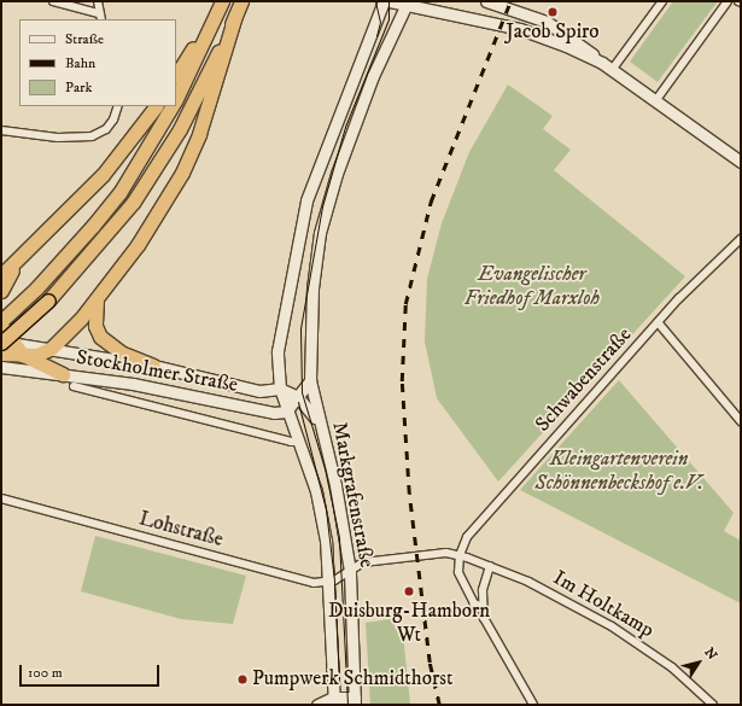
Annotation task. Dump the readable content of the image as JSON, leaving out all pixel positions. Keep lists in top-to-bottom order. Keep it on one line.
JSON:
{"streets":{"main road":["Stockholmer Straße","Markgrafenstraße"],"street":["Schwabenstraße","Lohstraße","Im Holtkamp"]},"crossings":[["Stockholmer Straße","Markgrafenstraße"],["Schwabenstraße","Im Holtkamp"],["Markgrafenstraße","Lohstraße"]],"parks":["Evangelischer Friedhof Marxloh","Kleingartenverein Schönnenbeckshof e.V."],"places":["Jacob Spiro","Duisburg-Hamborn Wt","Pumpwerk Schmidthorst"],"legend":["Straße","Bahn","Park"],"scale_bar":"100 m","north":"top right"}
